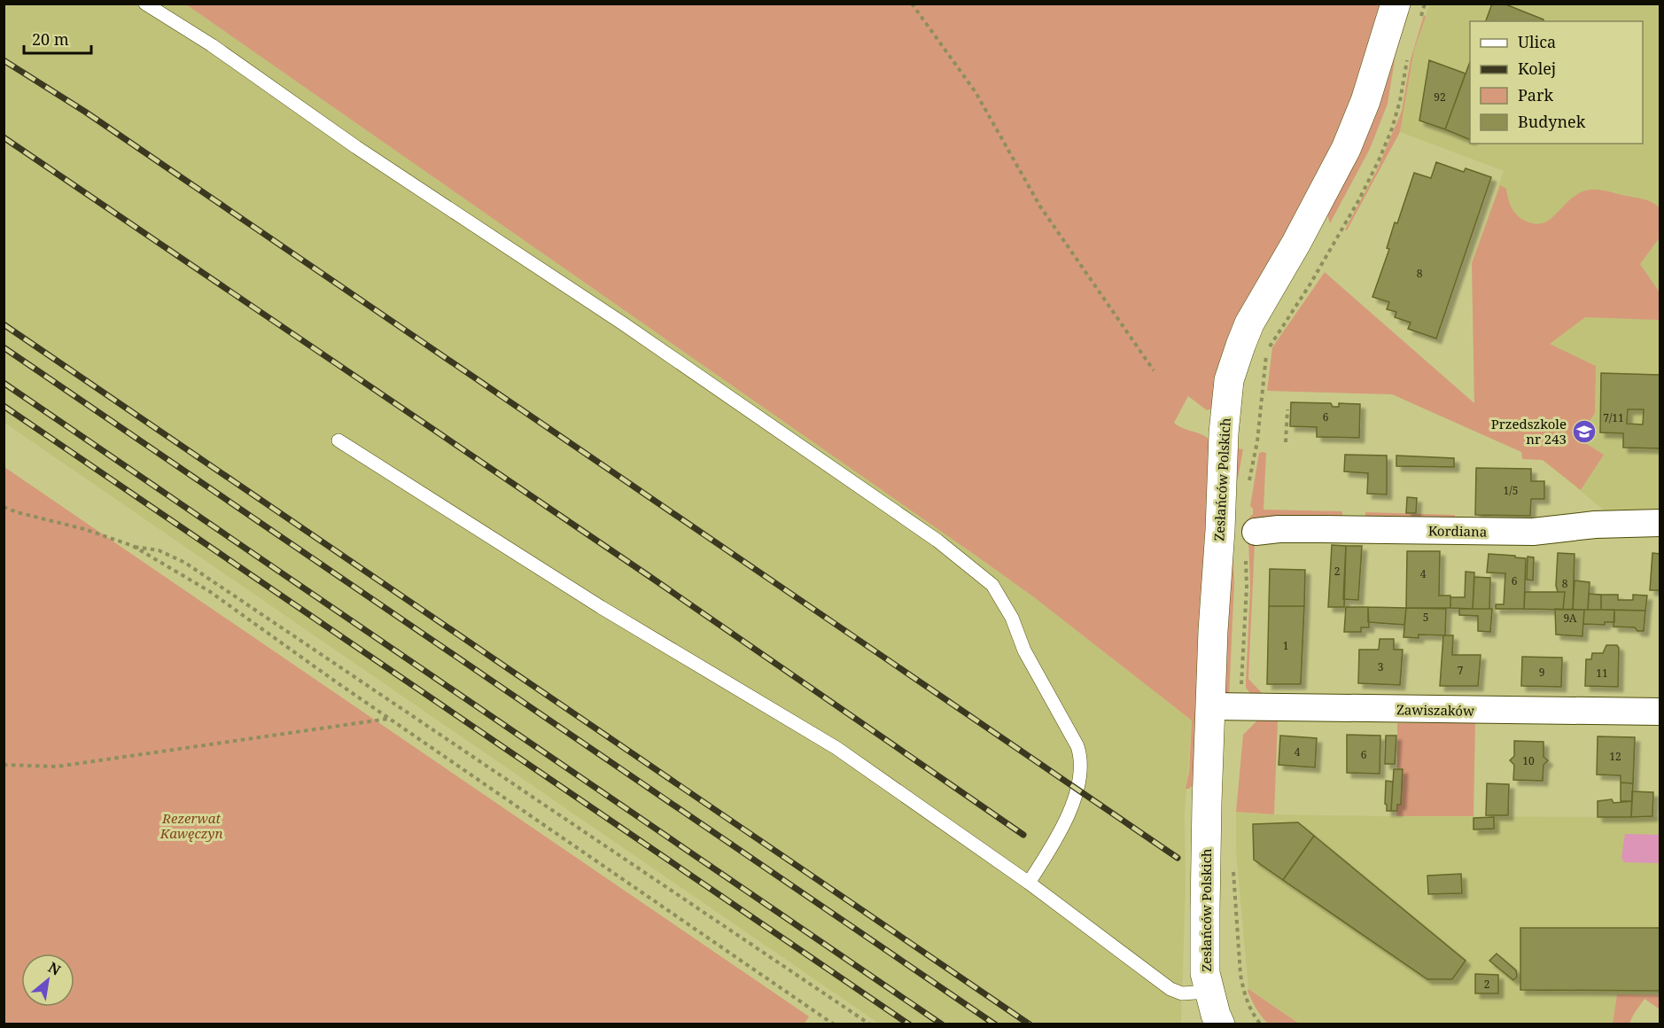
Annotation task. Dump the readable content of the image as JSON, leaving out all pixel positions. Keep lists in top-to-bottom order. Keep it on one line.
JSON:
{"streets":{"main road":["Zesłańców Polskich"],"street":["Kordiana","Zawiszaków"]},"crossings":[["Zesłańców Polskich","Zawiszaków"]],"parks":["Rezerwat Kawęczyn"],"places":{"school or university":["Przedszkole nr 243"]},"house_numbers":["92","8","6","7/11","1/5","2","4","6","8","5","9A","1","3","7","9","11","4","6","12","10","2"],"legend":["Ulica","Kolej","Park","Budynek"],"scale_bar":"20 m","north":"top right"}
